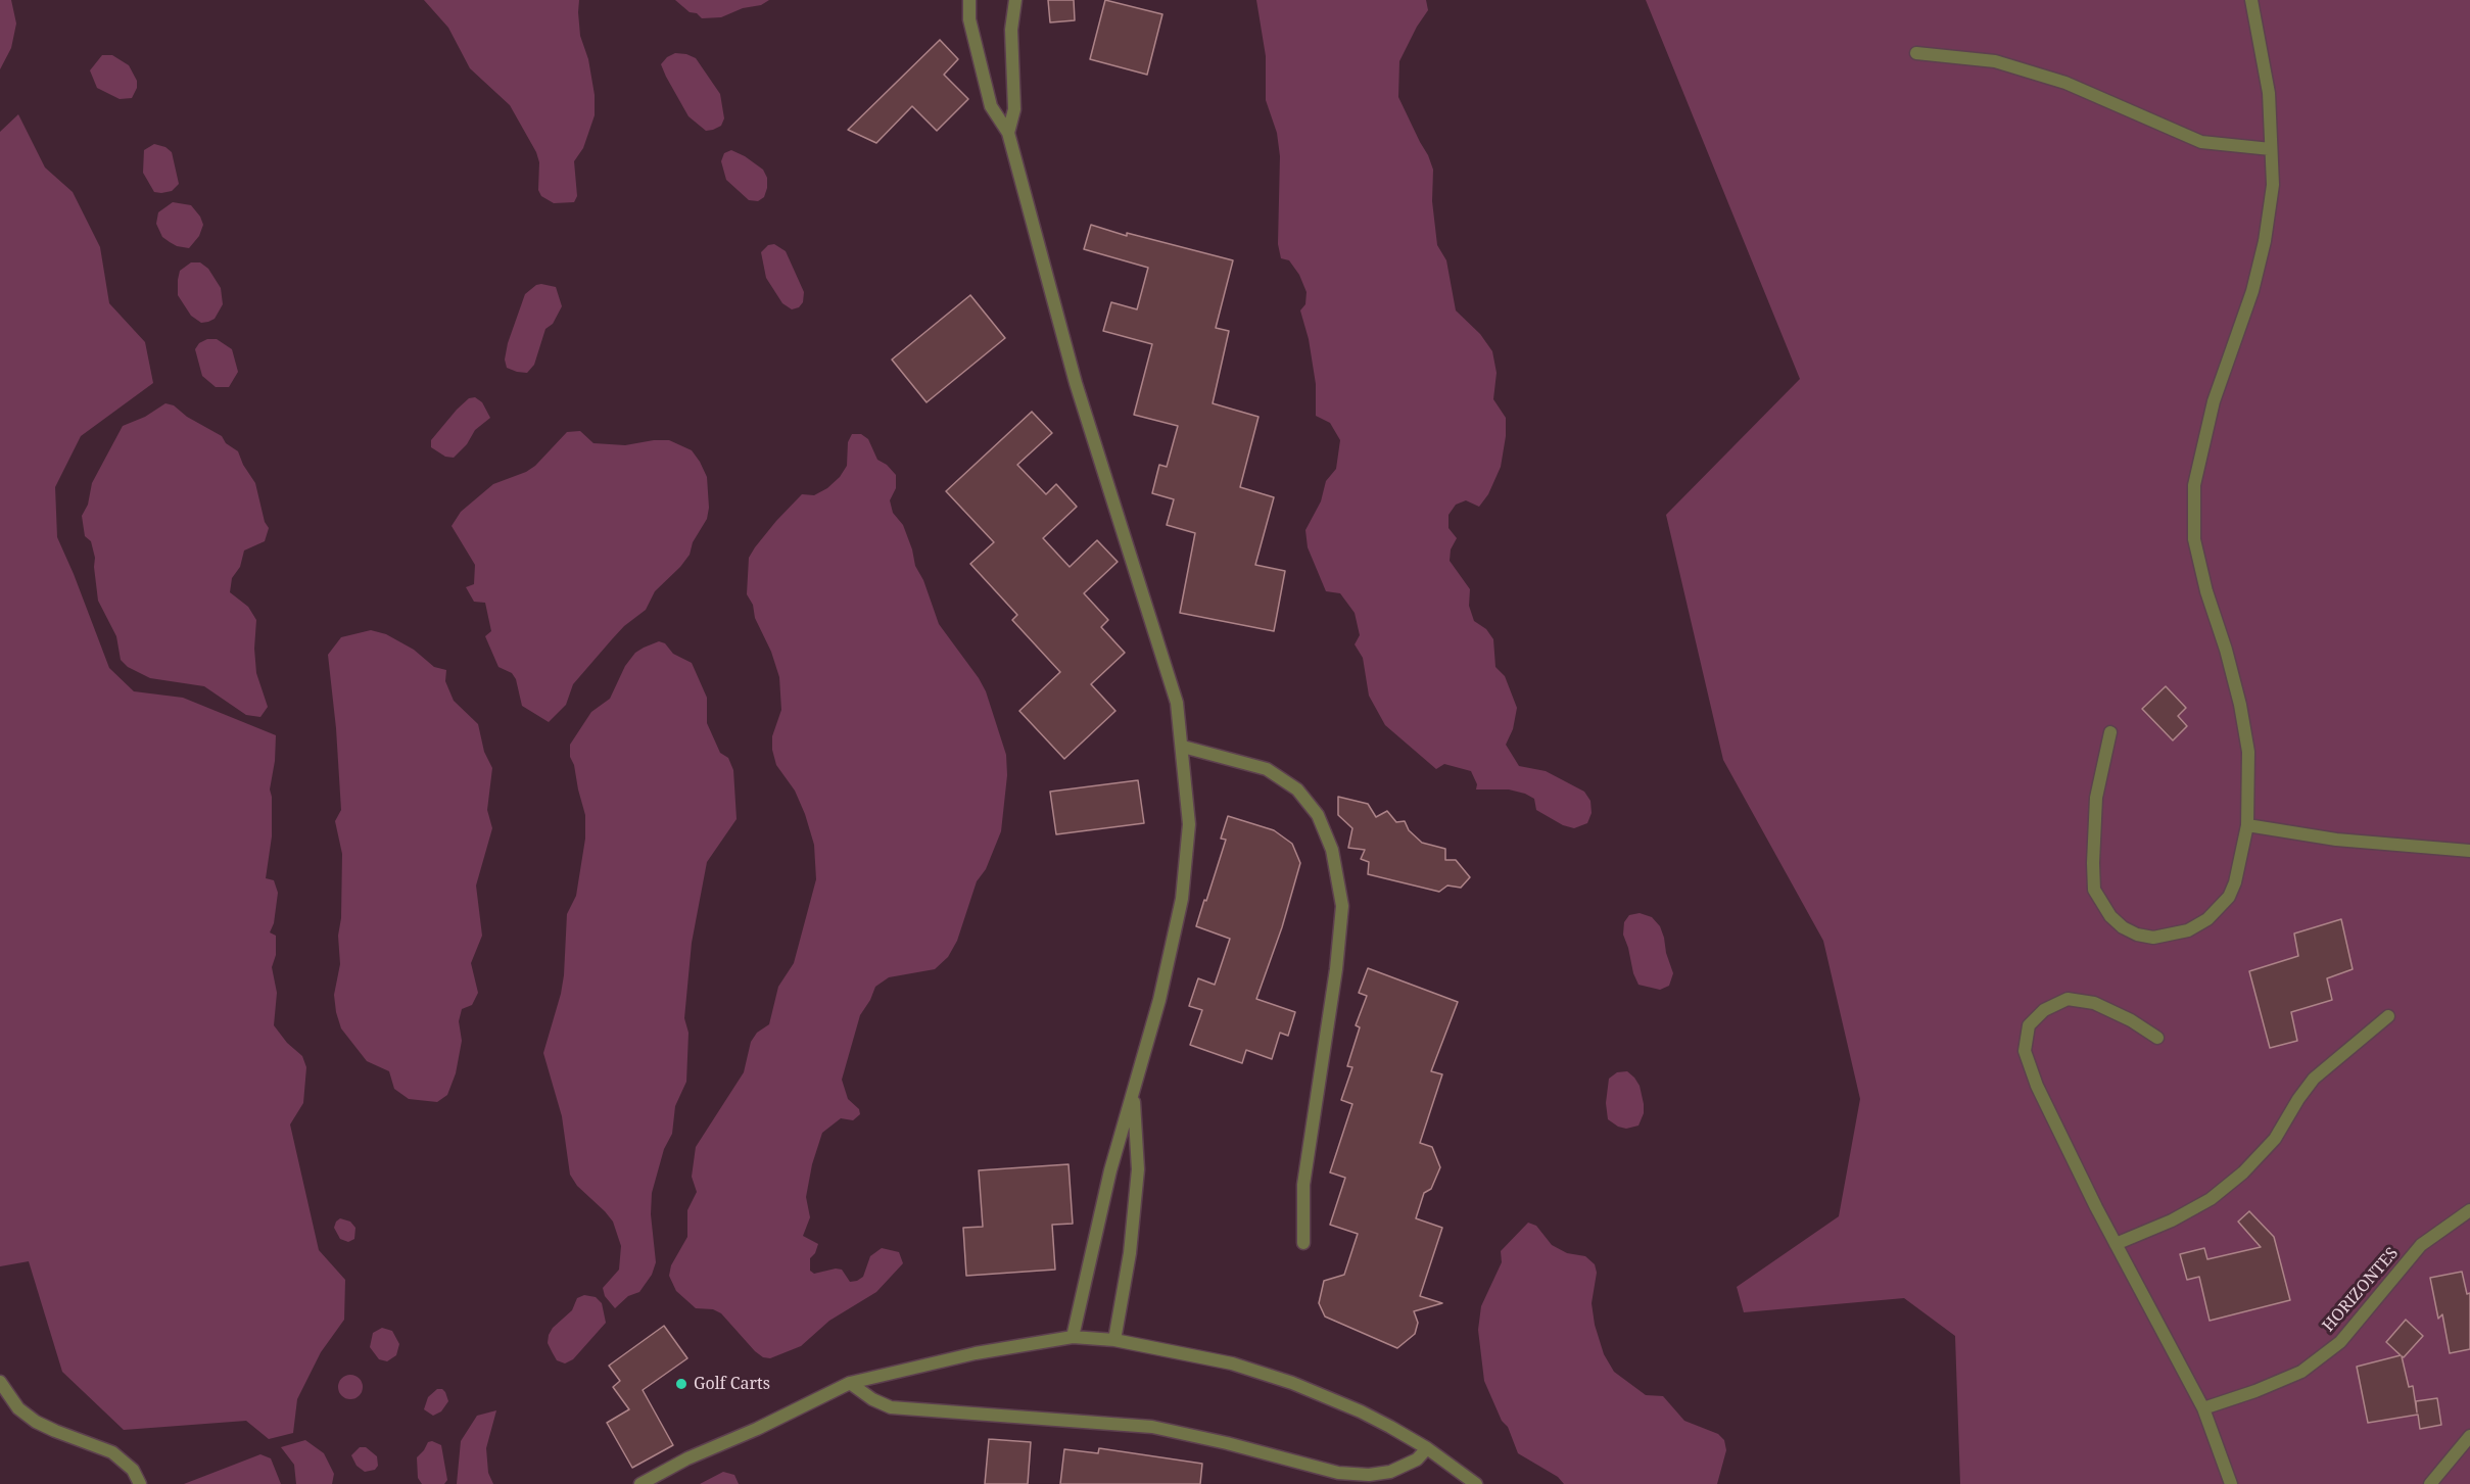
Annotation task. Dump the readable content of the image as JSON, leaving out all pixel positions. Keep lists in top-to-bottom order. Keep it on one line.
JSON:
{"streets":{"street":["HORIZONTES"]},"places":["Golf Carts"]}
